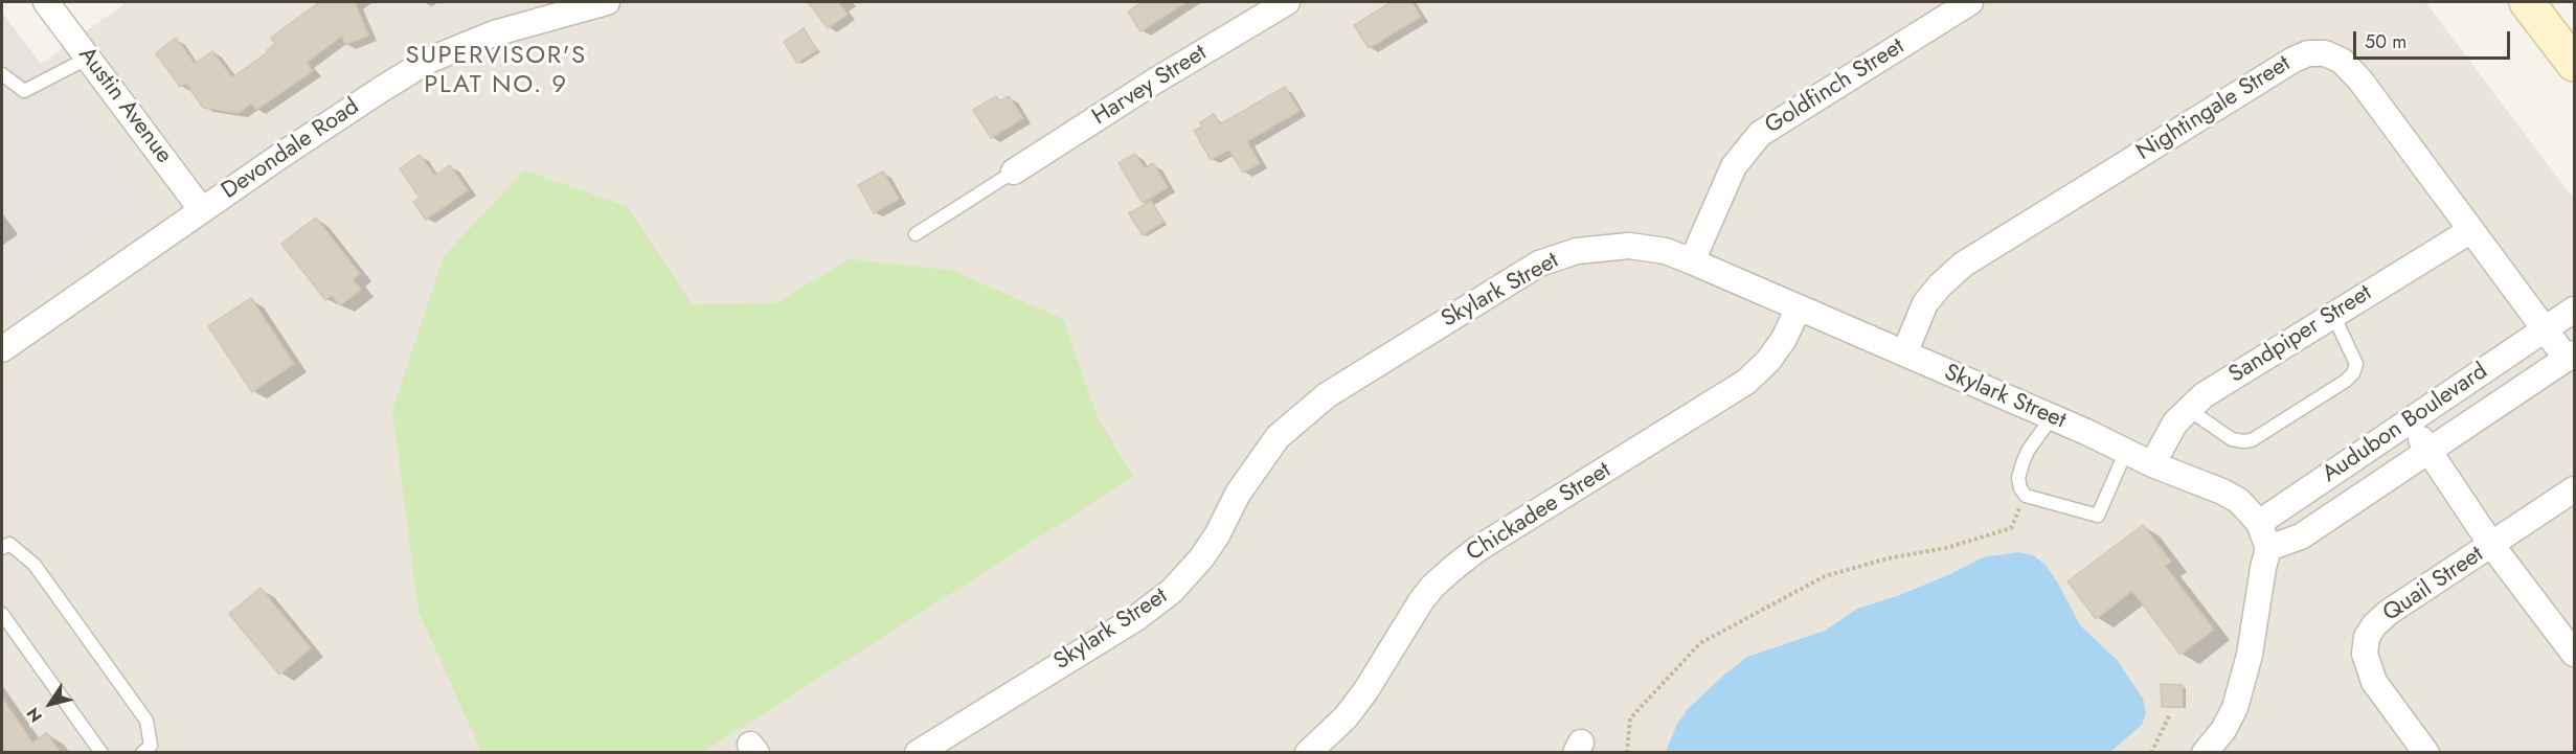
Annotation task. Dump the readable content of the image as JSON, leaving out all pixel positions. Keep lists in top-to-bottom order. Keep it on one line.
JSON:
{"streets":{"street":["Harvey Street","Goldfinch Street","Austin Avenue","Nightingale Street","Devondale Road","Skylark Street","Sandpiper Street","Audubon Boulevard","Chickadee Street","Quail Street"]},"crossings":[["Goldfinch Street","Skylark Street"],["Austin Avenue","Devondale Road"],["Nightingale Street","Skylark Street"],["Nightingale Street","Sandpiper Street"],["Nightingale Street","Audubon Boulevard"],["Skylark Street","Sandpiper Street"],["Skylark Street","Audubon Boulevard"],["Skylark Street","Chickadee Street"],["Audubon Boulevard","Quail Street"]],"districts":["SUPERVISOR'S PLAT NO. 9"],"scale_bar":"50 m","north":"bottom left"}
